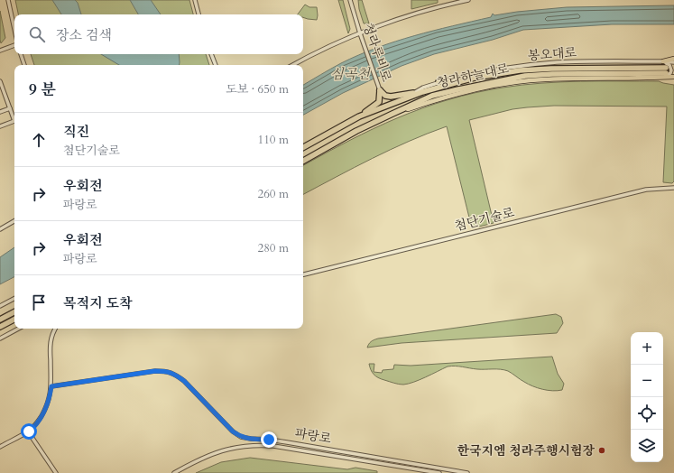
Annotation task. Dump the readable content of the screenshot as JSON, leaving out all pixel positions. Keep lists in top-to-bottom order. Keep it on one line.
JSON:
{"streets":{"highway":["청라하늘대로"],"street":["청라루비로","봉오대로","첨단기술로","파랑로"]},"crossings":[["봉오대로","청라하늘대로"]],"water":["심곡천"],"places":["한국지엠 청라주행시험장"],"page":{"search":"장소 검색","heading":["9 분","도보 · 650 m"],"list":[["직진","첨단기술로","110 m"],["우회전","파랑로","260 m"],["우회전","파랑로","280 m"],"목적지 도착"],"map_buttons":["+","−"]}}
